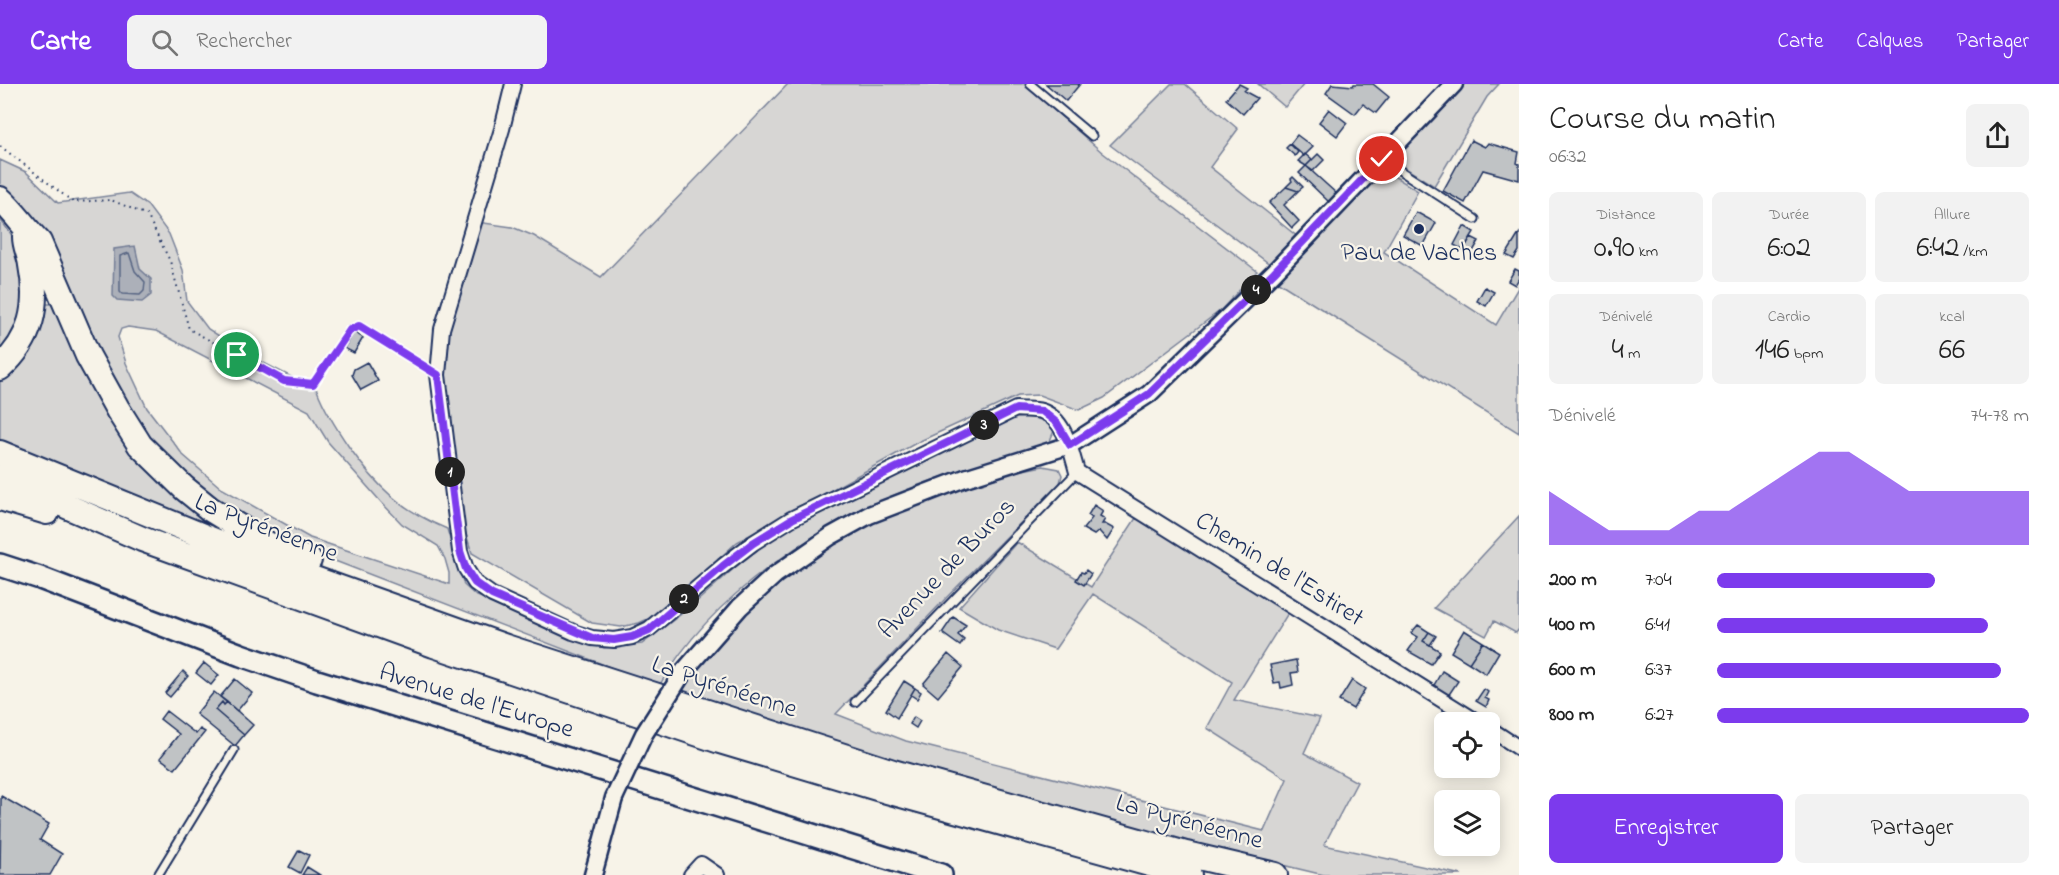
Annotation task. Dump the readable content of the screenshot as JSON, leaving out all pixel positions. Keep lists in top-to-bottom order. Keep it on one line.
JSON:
{"streets":{"highway":["La Pyrénéenne"],"main road":["Avenue de l'Europe"],"street":["Avenue de Buros","Chemin de l'Estiret"]},"crossings":[["Avenue de Buros","Chemin de l'Estiret"]],"places":["Pau de Vaches"],"page":{"header":"Carte","search":"Rechercher","nav":["Carte","Calques","Partager"],"heading":["Course du matin","06:32"],"stats":[["Distance","0.90 km"],["Durée","6:02"],["Allure","6:42 /km"],["Dénivelé","4 m"],["Cardio","146 bpm"],["kcal","66"]],"pins":["4","3","1","2"],"chart":["Dénivelé","74–78 m"],"list":[{"name":"200 m","note":"7:04"},{"name":"400 m","note":"6:41"},{"name":"600 m","note":"6:37"},{"name":"800 m","note":"6:27"}],"buttons":["Enregistrer","Partager"]}}
